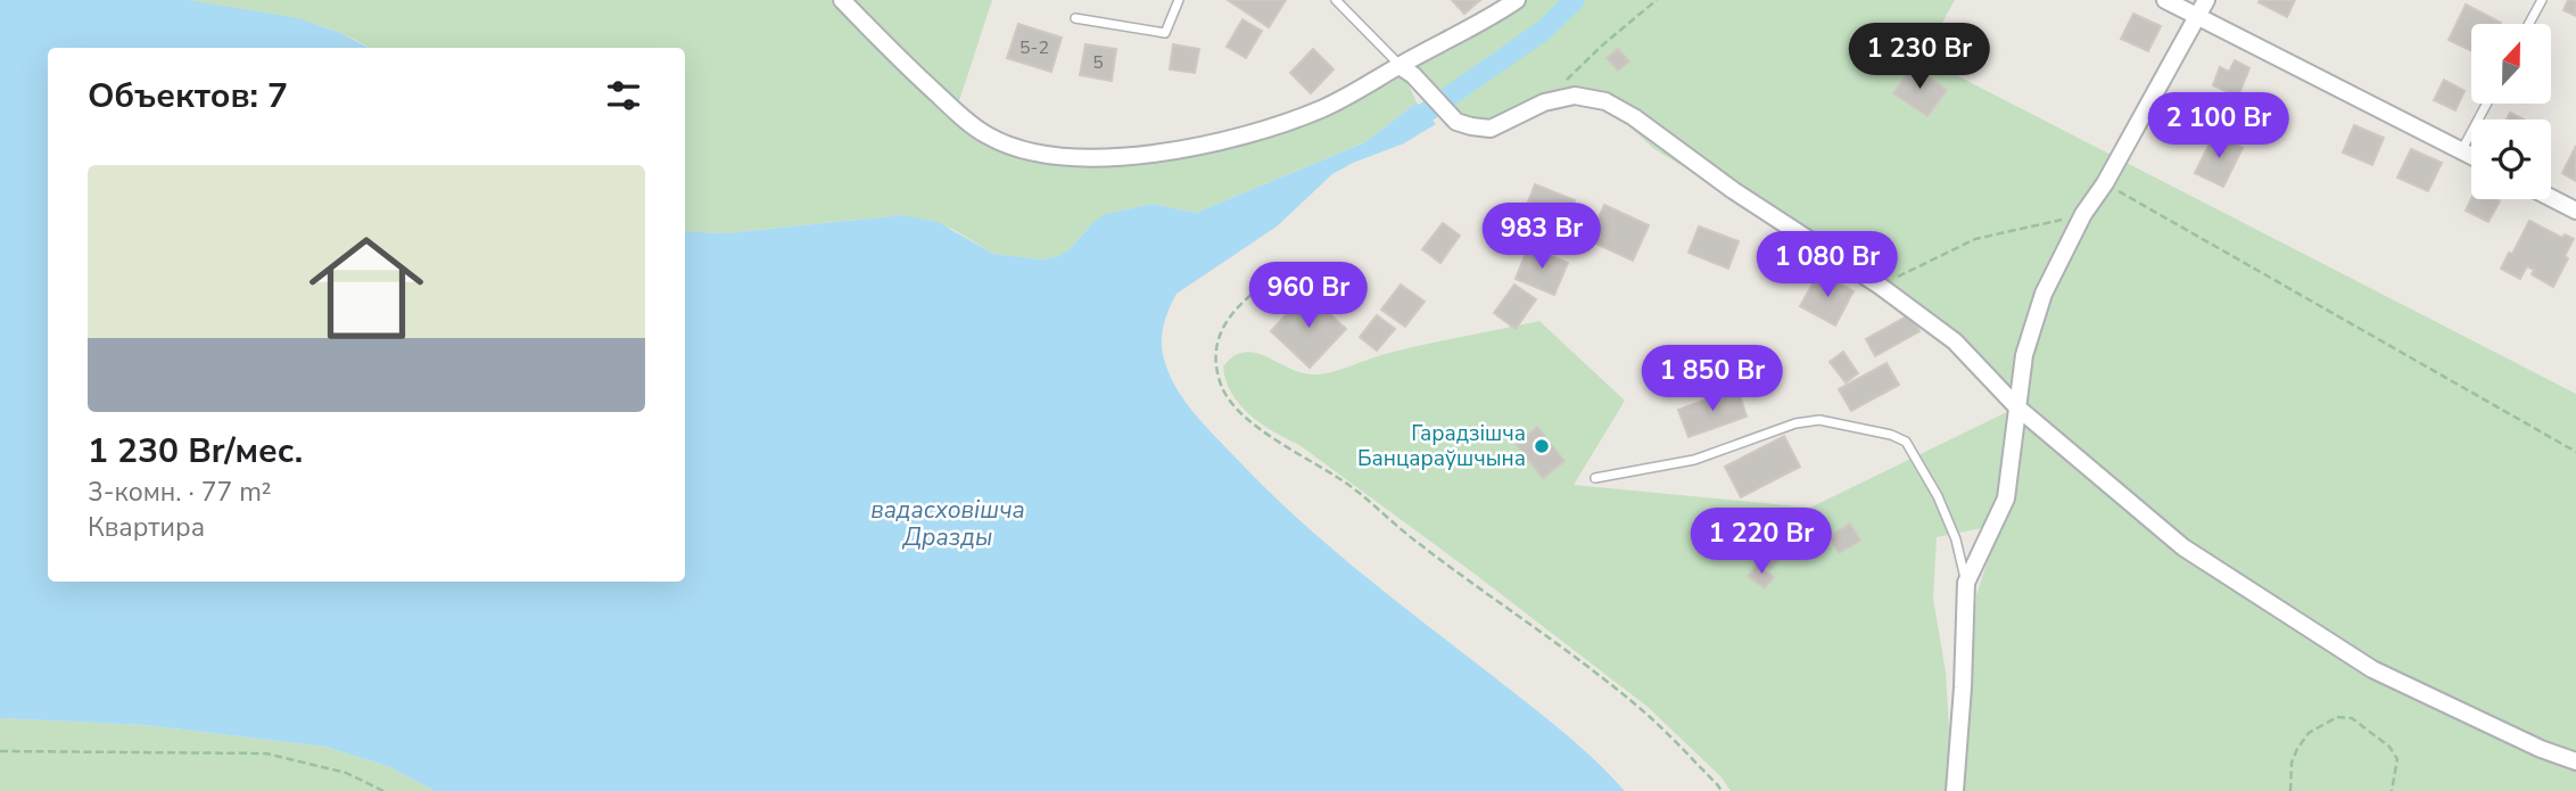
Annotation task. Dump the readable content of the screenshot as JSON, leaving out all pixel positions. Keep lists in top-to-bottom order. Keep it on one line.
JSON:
{"water":["вадасховішча Дразды"],"places":["Гарадзішча Банцараўшчына"],"house_numbers":["5-2","5"],"north":"top","page":{"price":["1 230 Br","2 100 Br","983 Br","1 080 Br","960 Br","1 850 Br","1 220 Br"],"heading":"Объектов: 7","list":[{"name":"1 230 Br/мес.","note":"3-комн. · 77 m² · Квартира"}]}}
